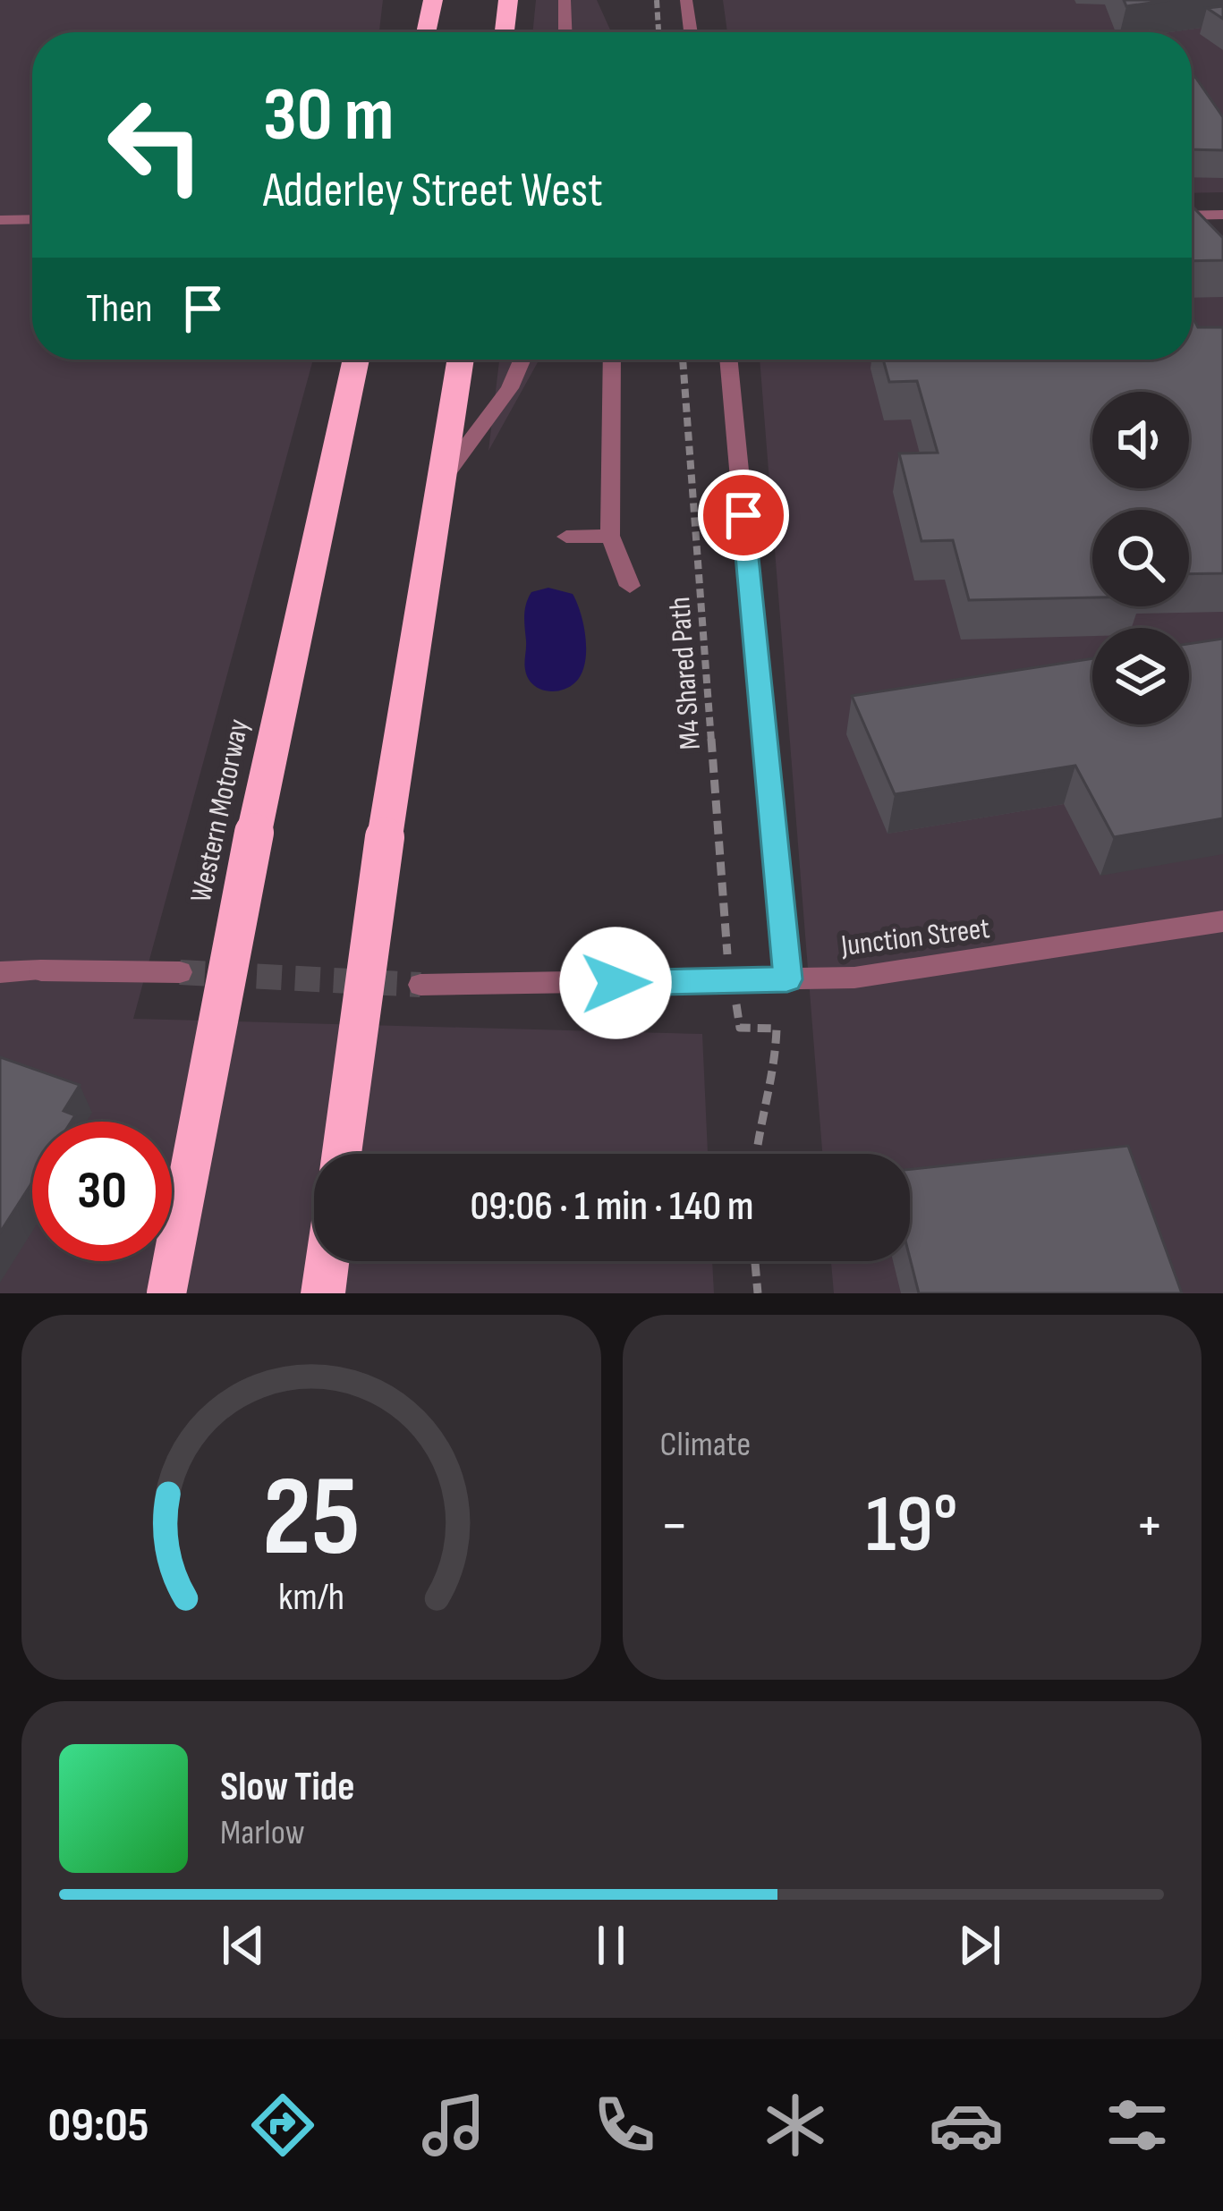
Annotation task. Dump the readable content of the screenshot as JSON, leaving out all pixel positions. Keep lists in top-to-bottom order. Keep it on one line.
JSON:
{"streets":{"highway":["Western Motorway"],"street":["Junction Street"],"path":["M4 Shared Path"]},"page":{"turn":["30 m","Adderley Street West"],"then":"Then","limit":"30","trip":"09:06 · 1 min · 140 m","tile":"Climate","heat":["−","19°","+"],"song":["Slow Tide","Marlow"],"tabs":"09:05","gauge":["25","km/h"]}}
